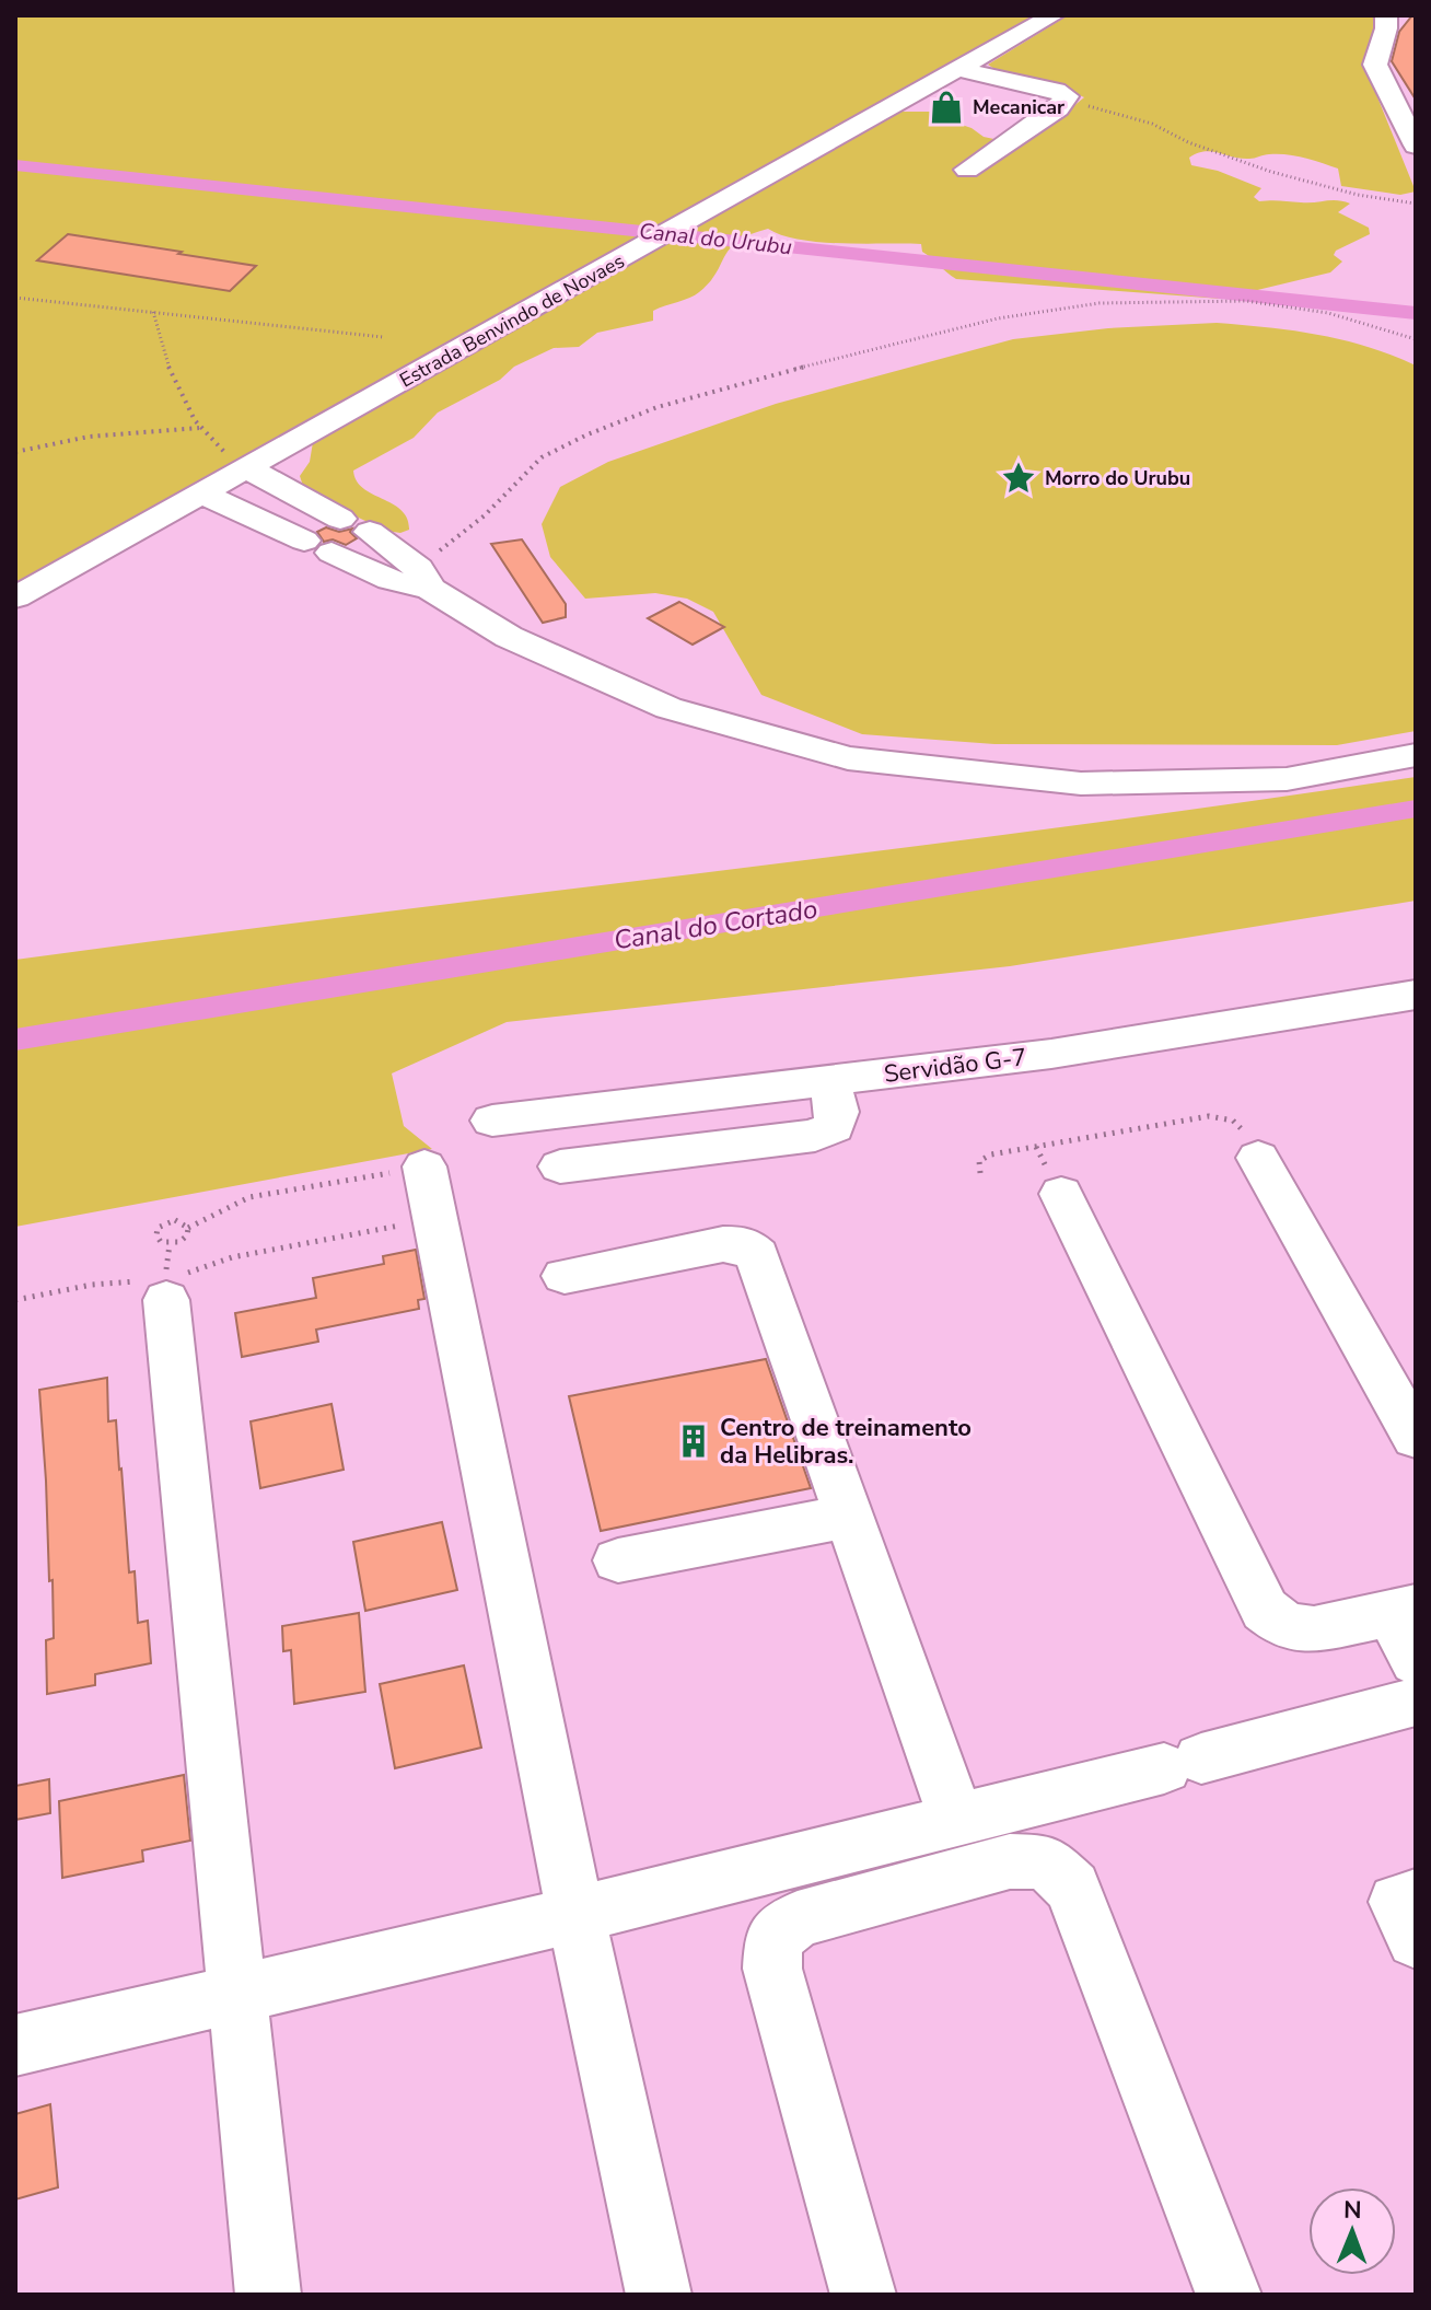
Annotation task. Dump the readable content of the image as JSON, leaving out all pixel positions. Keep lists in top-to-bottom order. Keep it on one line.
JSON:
{"streets":{"street":["Estrada Benvindo de Novaes","Servidão G-7"]},"water":["Canal do Urubu","Canal do Cortado"],"places":{"shop":["Mecanicar"],"place":["Morro do Urubu"],"building":["Centro de treinamento da Helibras."]},"north":"top"}
